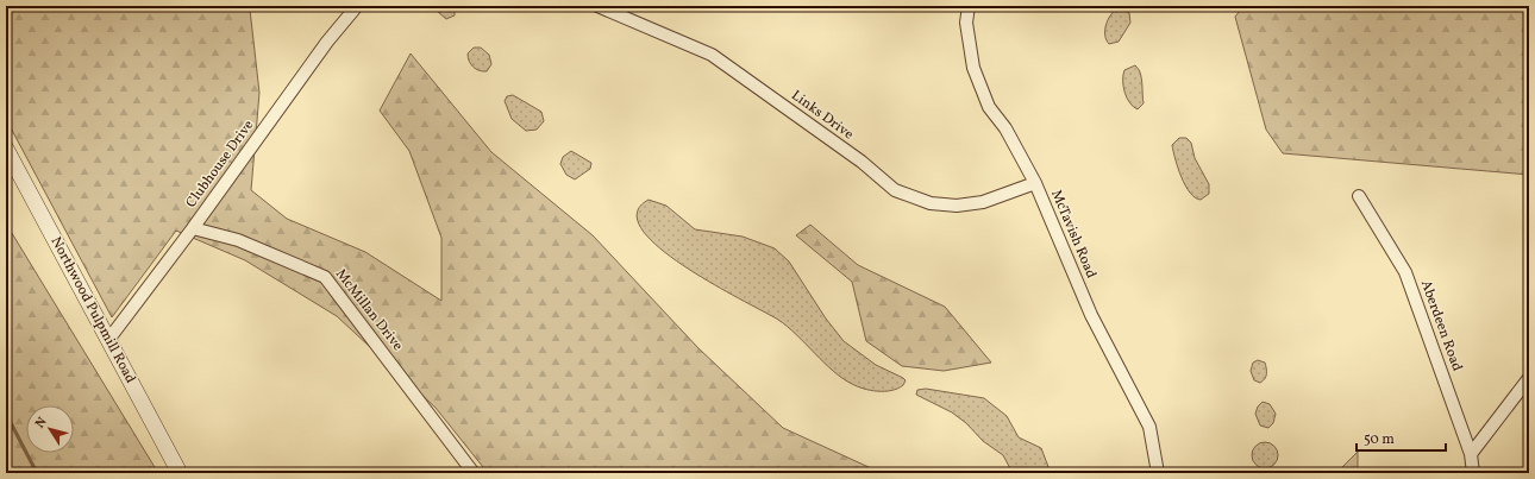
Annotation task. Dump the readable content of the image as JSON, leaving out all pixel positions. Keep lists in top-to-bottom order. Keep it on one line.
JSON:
{"streets":{"street":["Links Drive","Clubhouse Drive","McTavish Road","Northwood Pulpmill Road","McMillan Drive","Aberdeen Road"]},"crossings":[["Links Drive","McTavish Road"],["Clubhouse Drive","Northwood Pulpmill Road"],["Clubhouse Drive","McMillan Drive"]],"scale_bar":"50 m","north":"top left"}
